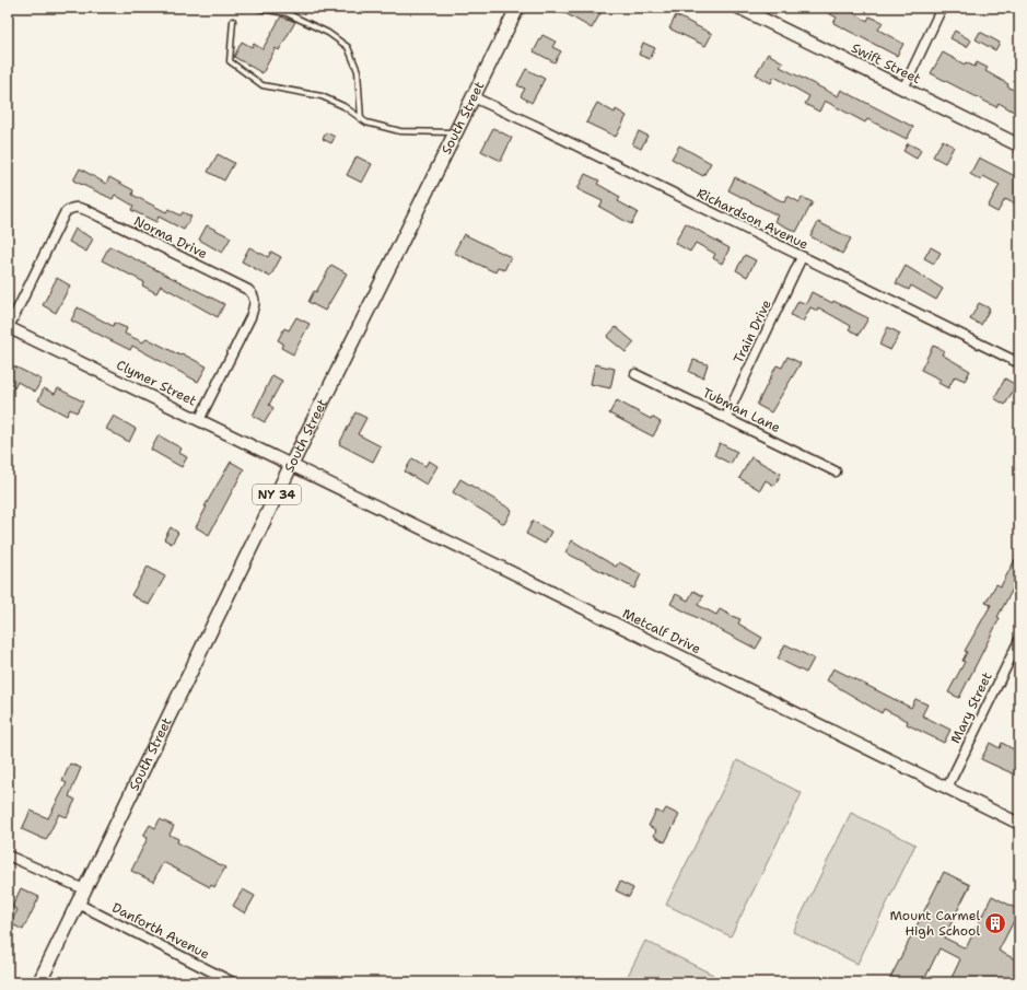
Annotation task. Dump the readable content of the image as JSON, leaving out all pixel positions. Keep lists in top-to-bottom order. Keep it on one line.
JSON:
{"streets":{"main road":["Swift Street","South Street","NY 34"],"street":["Richardson Avenue","Norma Drive","Train Drive","Clymer Street","Tubman Lane","Metcalf Drive","Mary Street","Danforth Avenue"]},"crossings":[["South Street","Richardson Avenue"],["South Street","Clymer Street"],["South Street","Metcalf Drive"],["South Street","Danforth Avenue"],["Richardson Avenue","Train Drive"],["Norma Drive","Clymer Street"],["Train Drive","Tubman Lane"],["Clymer Street","Metcalf Drive"],["Metcalf Drive","Mary Street"]],"places":{"building":["Mount Carmel High School"]}}
